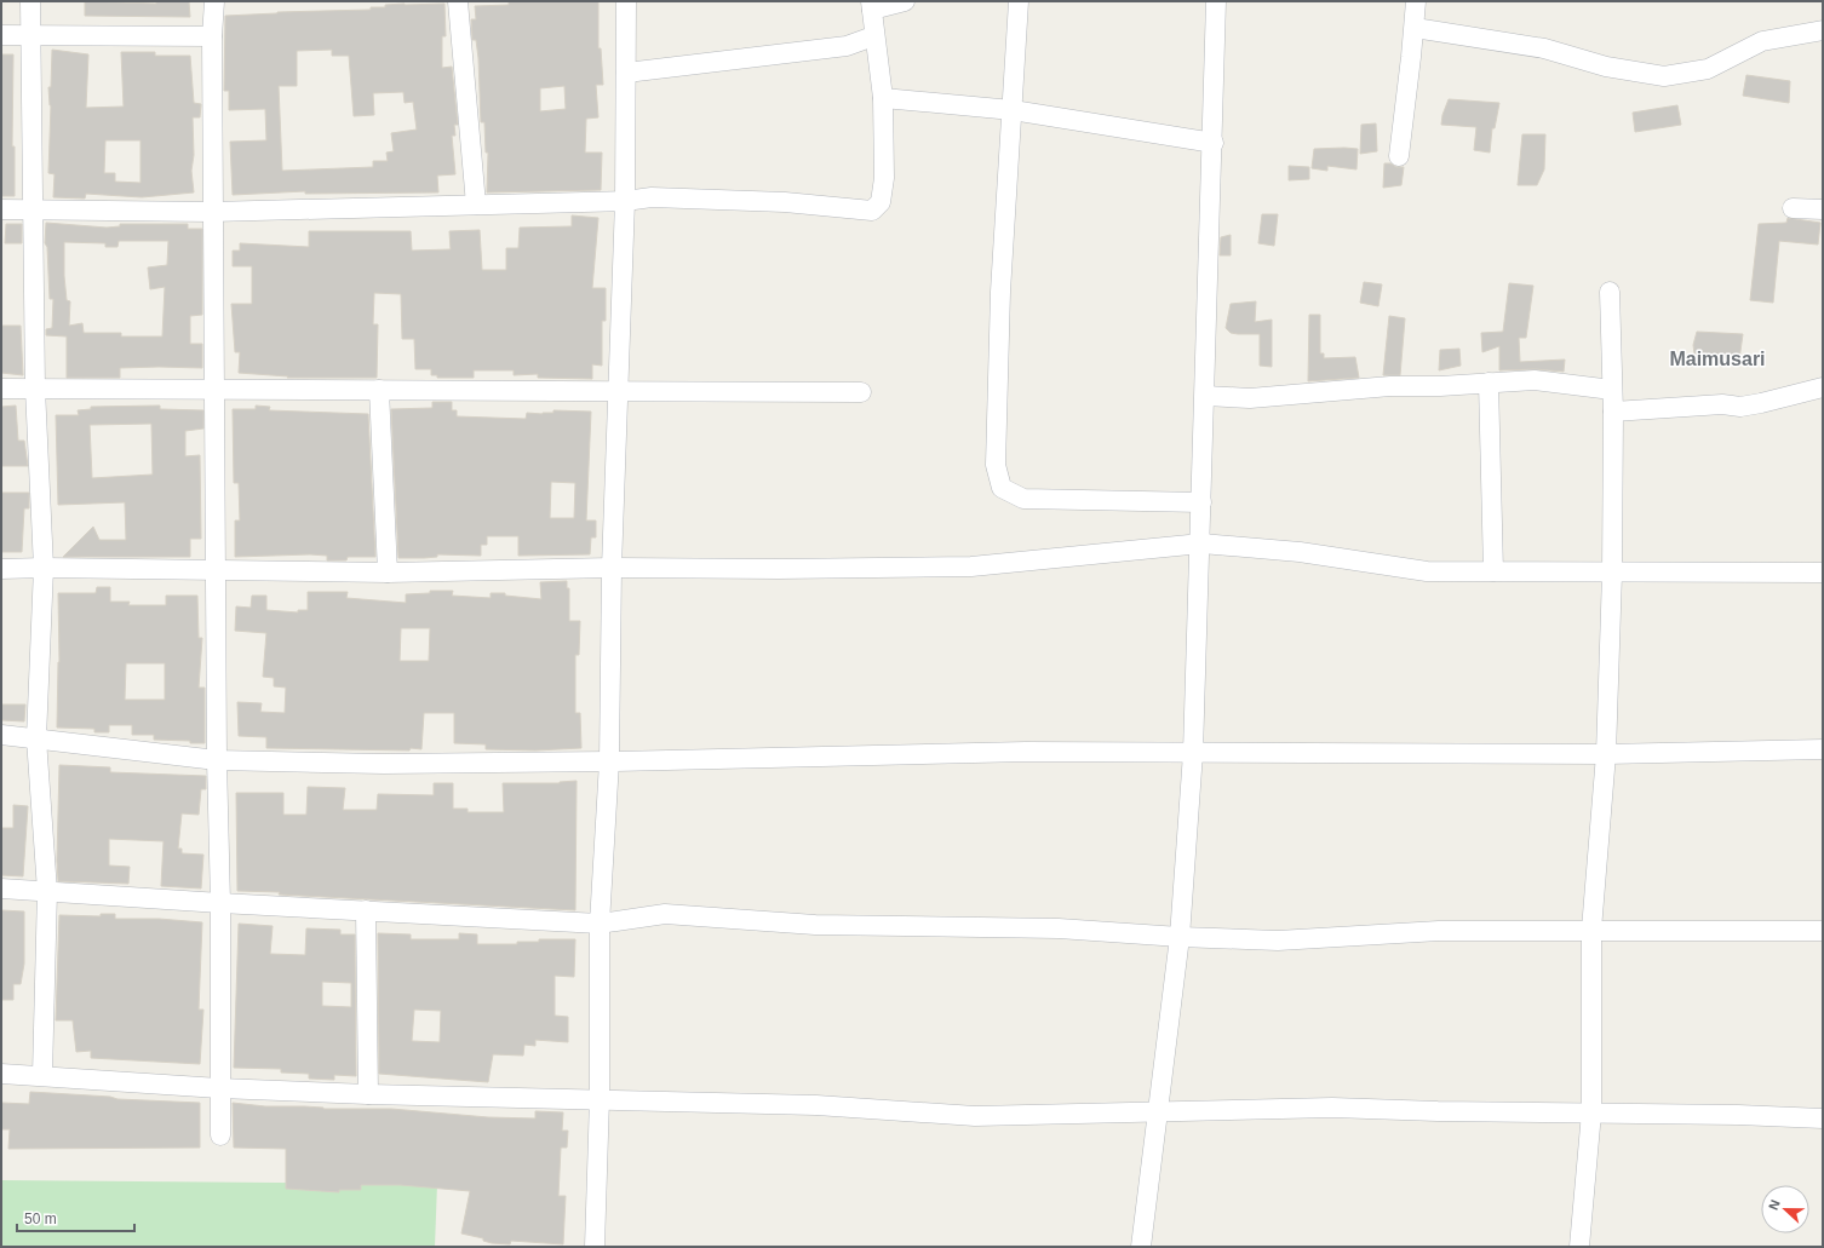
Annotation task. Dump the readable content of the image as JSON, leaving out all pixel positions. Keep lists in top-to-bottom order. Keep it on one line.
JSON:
{"districts":["Maimusari"],"scale_bar":"50 m","north":"left"}
